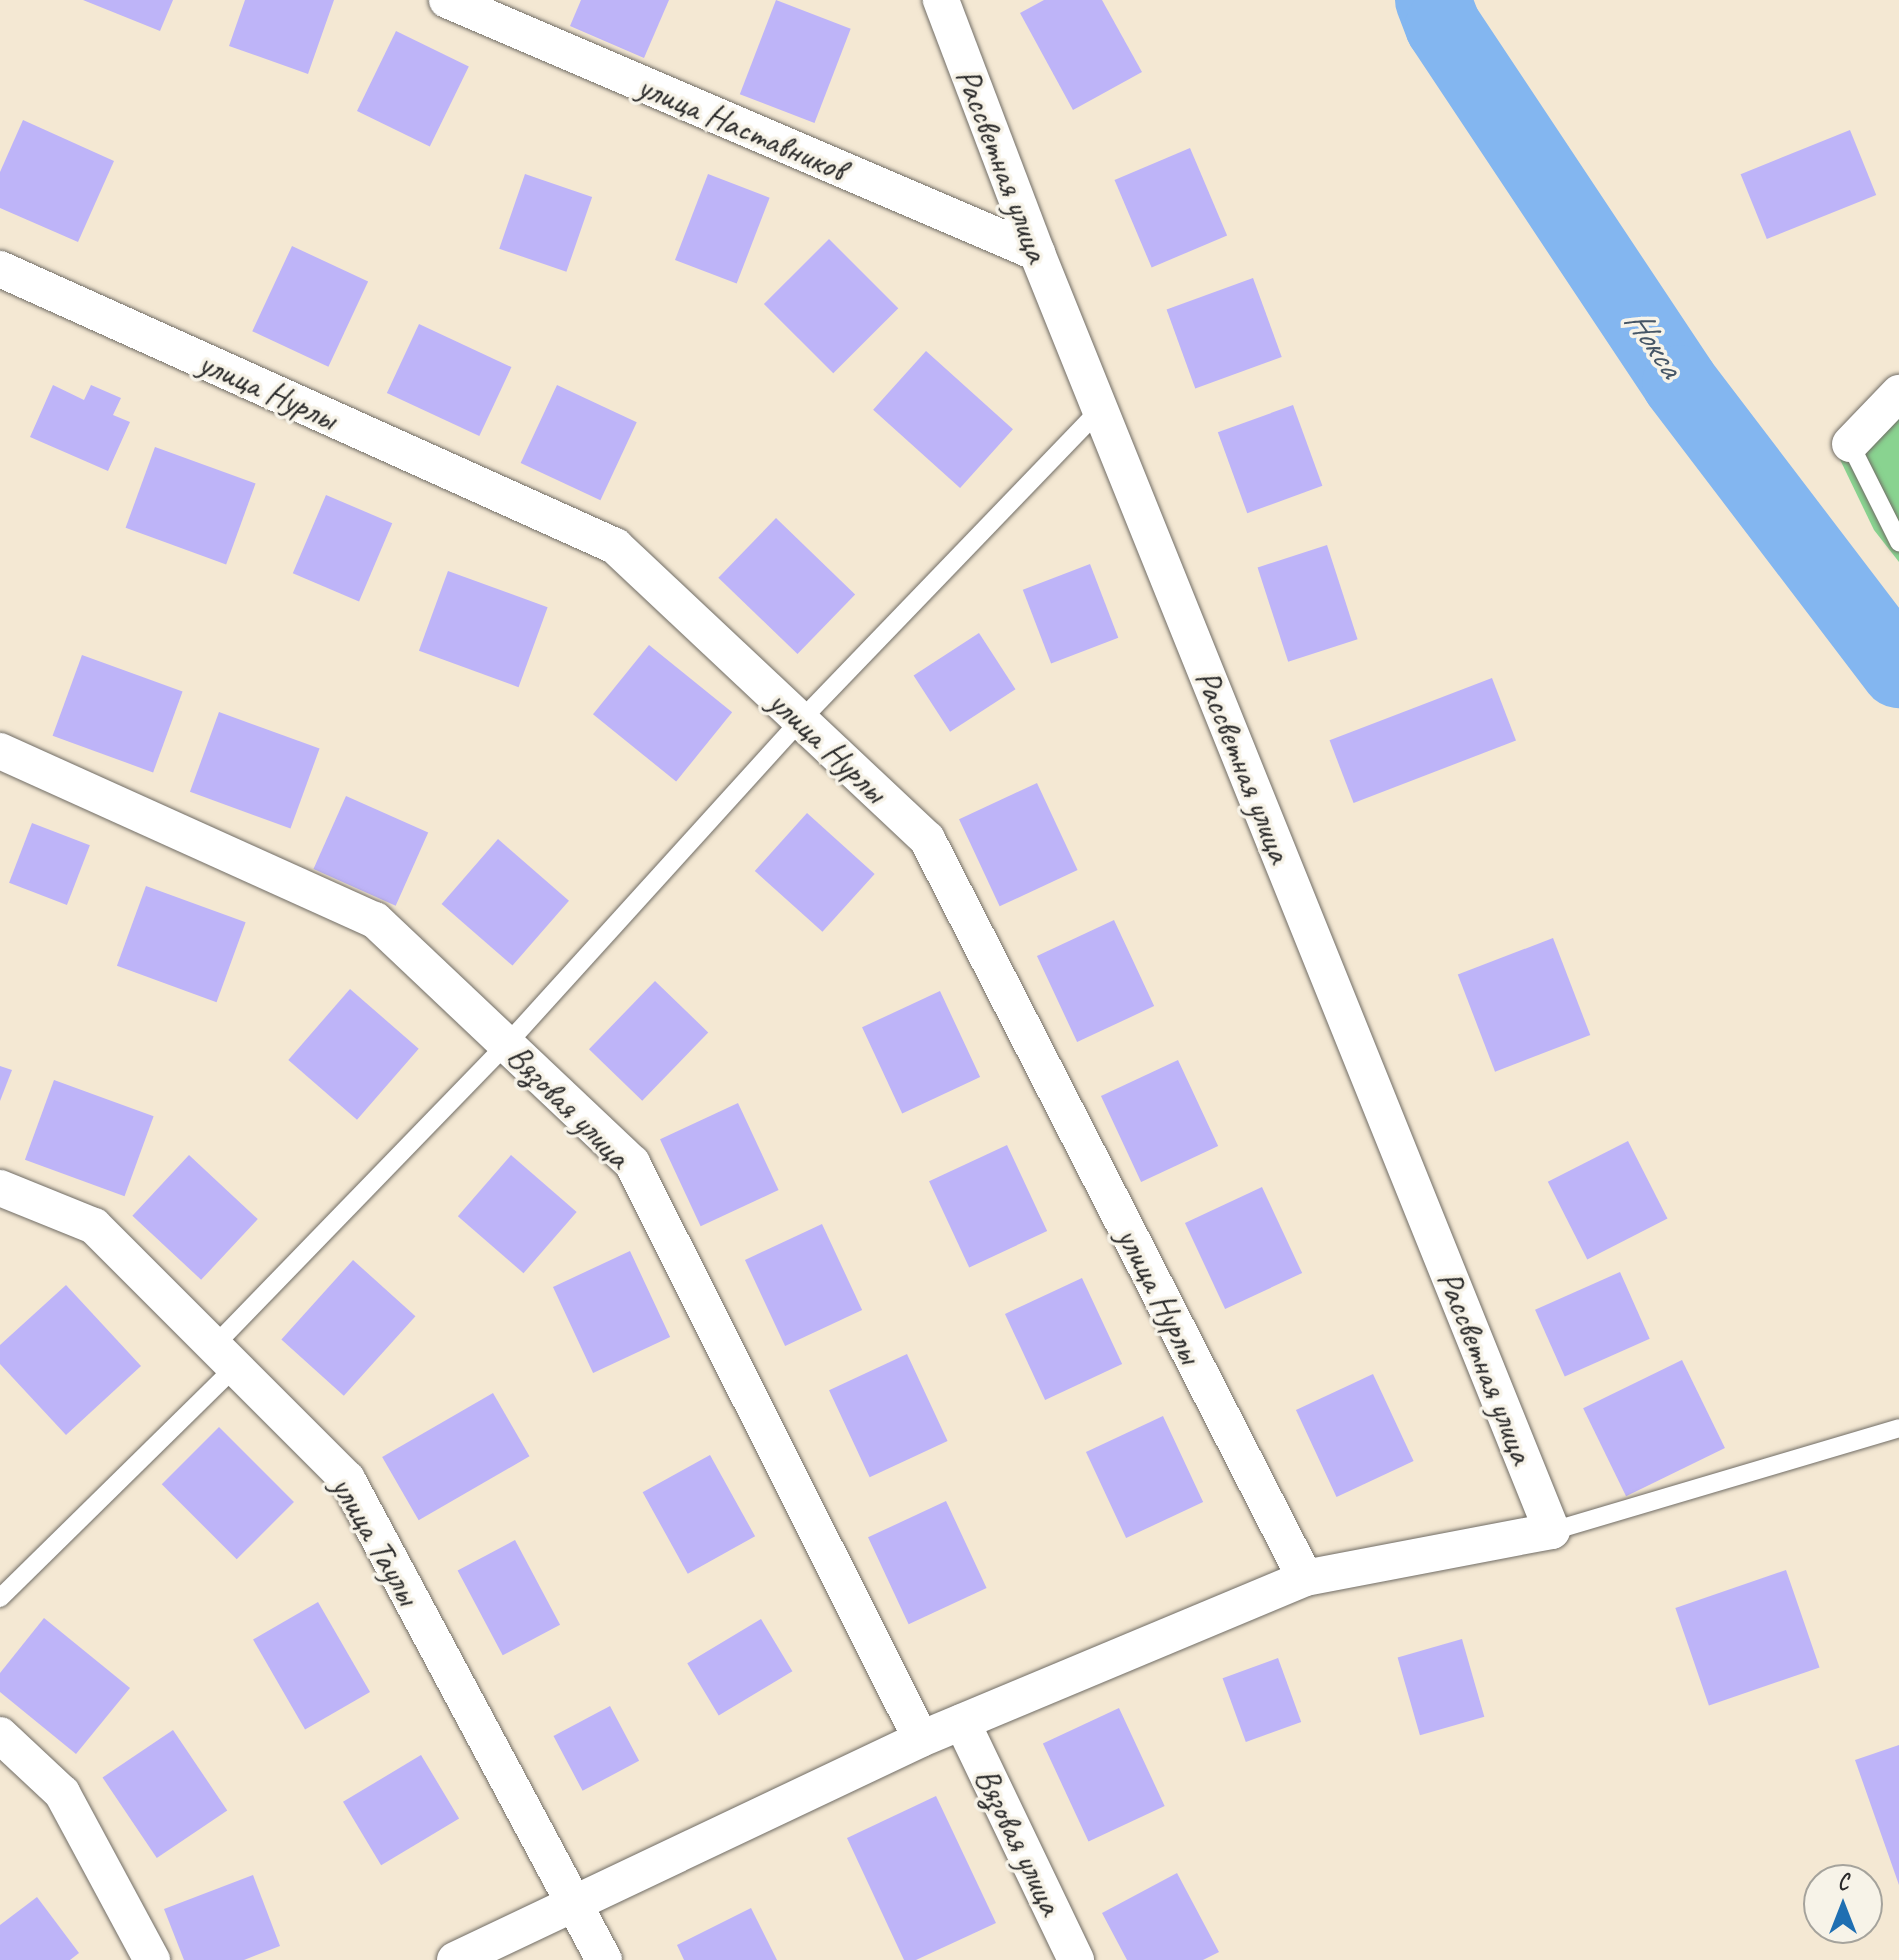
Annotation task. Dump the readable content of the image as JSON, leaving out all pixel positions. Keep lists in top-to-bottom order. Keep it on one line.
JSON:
{"streets":{"street":["улица Наставников","Рассветная улица","улица Нурлы","Вязовая улица","улица Таулы"]},"crossings":[["улица Наставников","Рассветная улица"]],"water":["Нокса"],"north":"top"}
